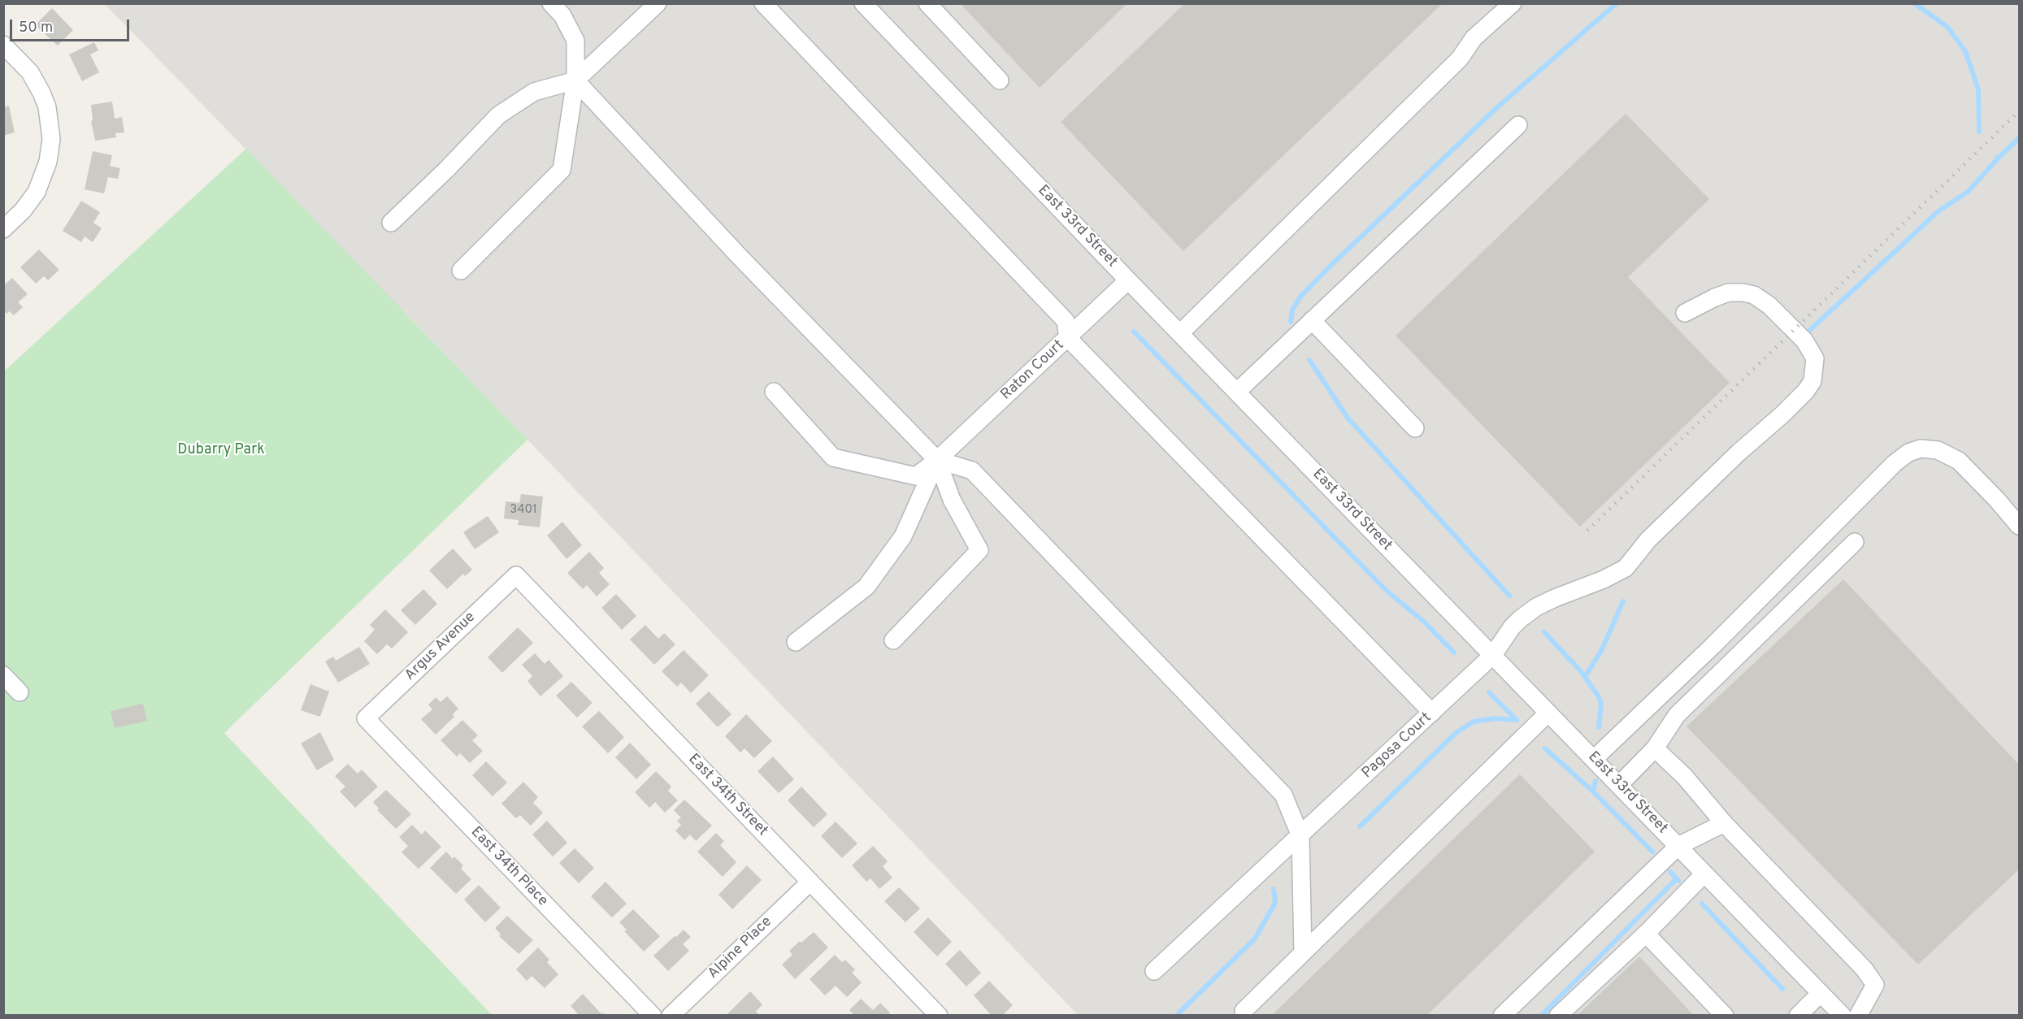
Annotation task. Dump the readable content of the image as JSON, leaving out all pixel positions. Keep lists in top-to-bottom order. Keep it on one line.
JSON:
{"streets":{"street":["East 33rd Street","Raton Court","Argus Avenue","Pagosa Court","East 34th Street","East 34th Place","Alpine Place"]},"crossings":[["East 33rd Street","Raton Court"],["East 33rd Street","Pagosa Court"],["Argus Avenue","East 34th Street"],["Argus Avenue","East 34th Place"],["East 34th Street","Alpine Place"]],"parks":["Dubarry Park"],"house_numbers":["3401"],"scale_bar":"50 m"}
